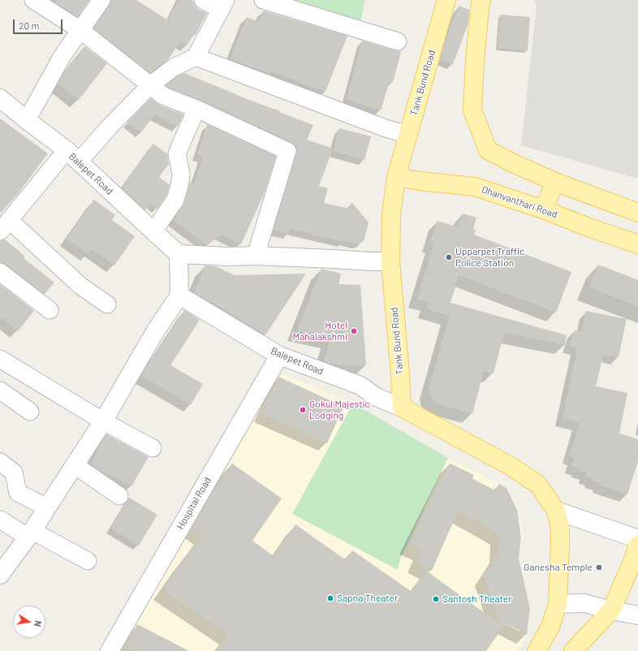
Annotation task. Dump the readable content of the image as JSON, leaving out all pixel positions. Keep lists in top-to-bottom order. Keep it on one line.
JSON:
{"streets":{"main road":["Tank Bund Road","Dhanvanthari Road"],"street":["Balepet Road","Hospital Road"]},"crossings":[["Tank Bund Road","Balepet Road"],["Tank Bund Road","Dhanvanthari Road"],["Balepet Road","Hospital Road"]],"places":["Upparpet Traffic Police Station","Hotel Mahalakshmi","Gokul Majestic Lodging","Ganesha Temple","Sapna Theater","Santosh Theater"],"scale_bar":"20 m","north":"right"}
